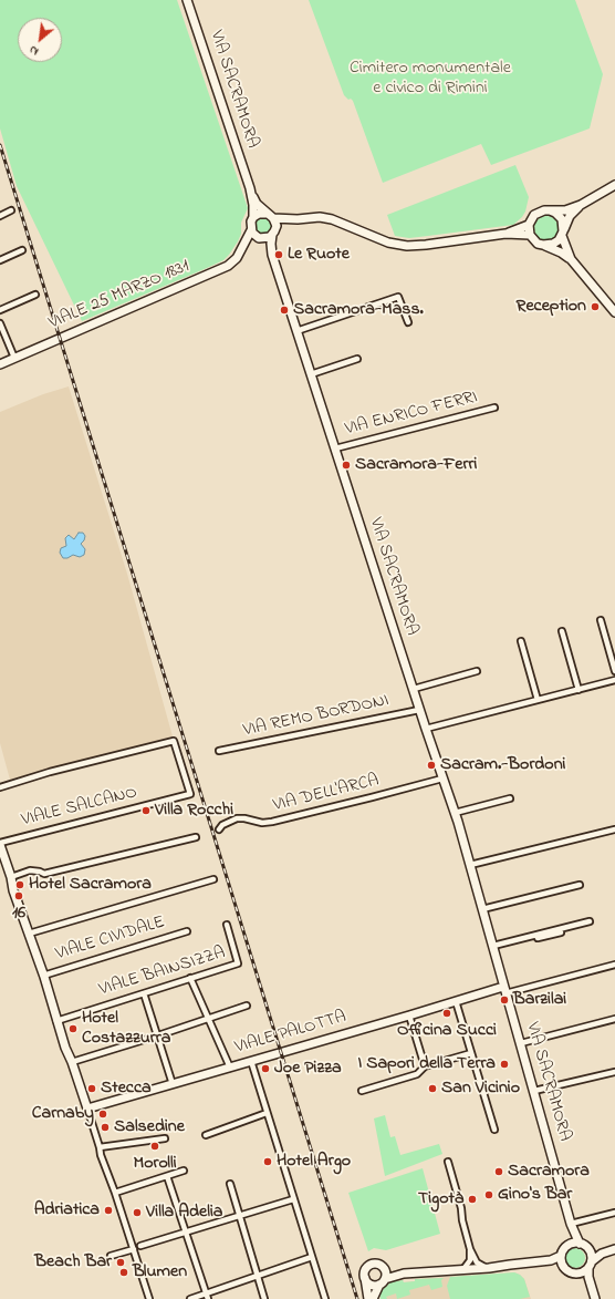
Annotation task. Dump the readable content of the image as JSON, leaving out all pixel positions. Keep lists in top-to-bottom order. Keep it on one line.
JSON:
{"streets":{"street":["VIA SACRAMORA","VIALE 25 MARZO 1831","VIA ENRICO FERRI","VIA REMO BORDONI","VIA DELL'ARCA","VIALE SALCANO","VIALE CIVIDALE","VIALE BAINSIZZA","VIALE PALOTTA"]},"crossings":[["VIA SACRAMORA","VIALE 25 MARZO 1831"],["VIA SACRAMORA","VIA ENRICO FERRI"],["VIA SACRAMORA","VIA REMO BORDONI"],["VIA SACRAMORA","VIA DELL'ARCA"],["VIA SACRAMORA","VIALE PALOTTA"]],"parks":["Cimitero monumentale e civico di Rimini"],"places":["Le Ruote","Reception","Sacramora-Mass.","Sacramora-Ferri","Sacram.-Bordoni","Villa Rocchi","Hotel Sacramora","16","Barzilai","Officina Succi","Hotel Costazzurra","I Sapori della Terra","Joe Pizza","Stecca","San Vicinio","Carnaby","Salsedine","Morolli","Hotel Argo","Sacramora","Gino's Bar","Tigotà","Adriatica","Villa Adelia","Beach Bar","Blumen"],"north":"bottom left"}
